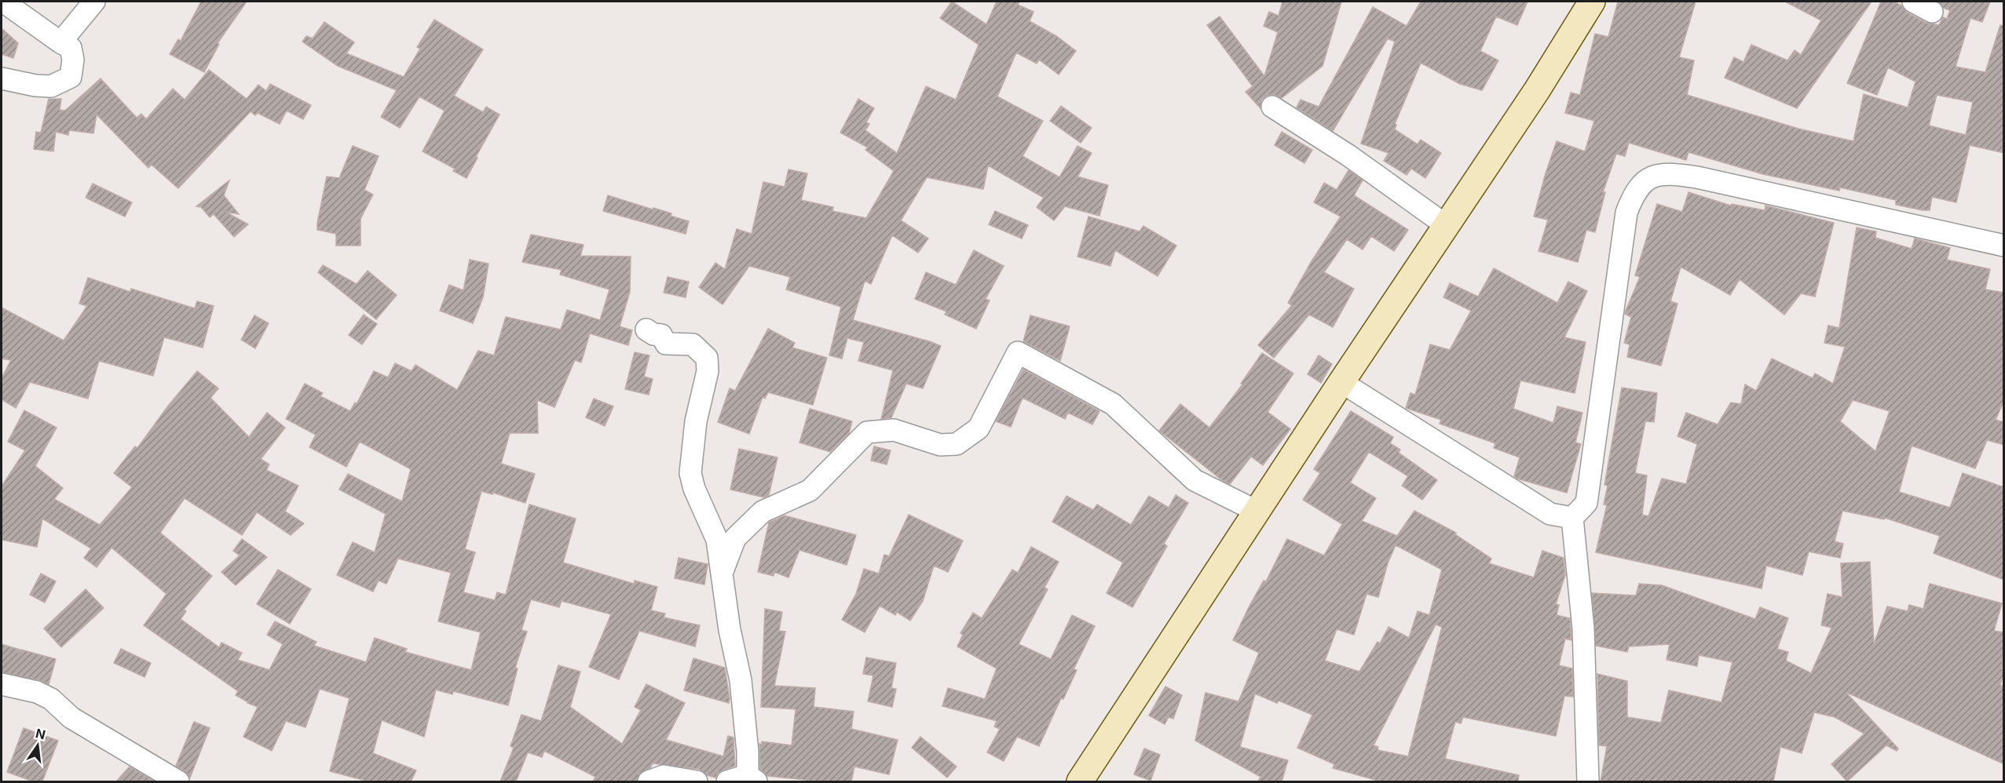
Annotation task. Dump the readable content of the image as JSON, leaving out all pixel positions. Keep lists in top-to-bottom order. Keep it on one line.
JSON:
{"north":"top"}
